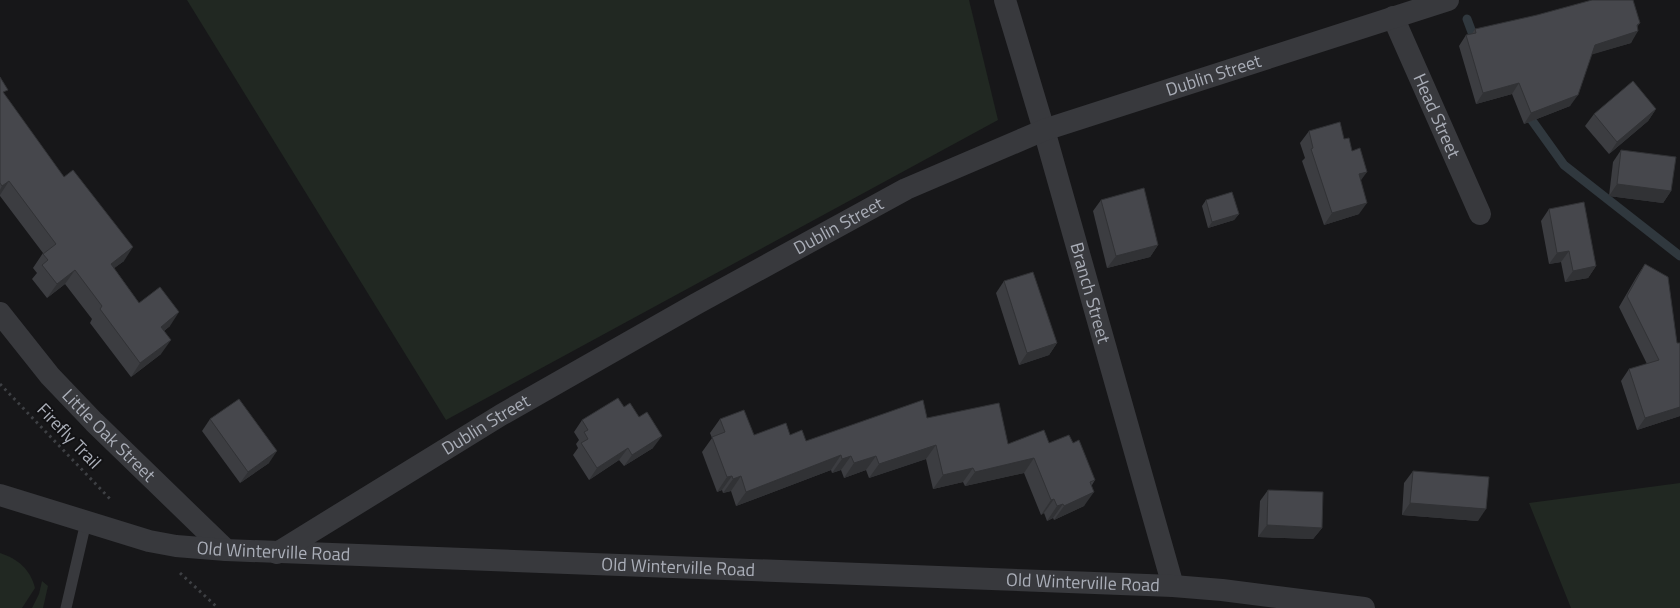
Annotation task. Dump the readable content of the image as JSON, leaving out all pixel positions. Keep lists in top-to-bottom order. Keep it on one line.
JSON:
{"streets":{"street":["Dublin Street","Head Street","Branch Street","Little Oak Street","Old Winterville Road"],"path":["Firefly Trail"]},"crossings":[["Dublin Street","Head Street"],["Dublin Street","Branch Street"],["Dublin Street","Old Winterville Road"],["Branch Street","Old Winterville Road"],["Little Oak Street","Old Winterville Road"]]}
